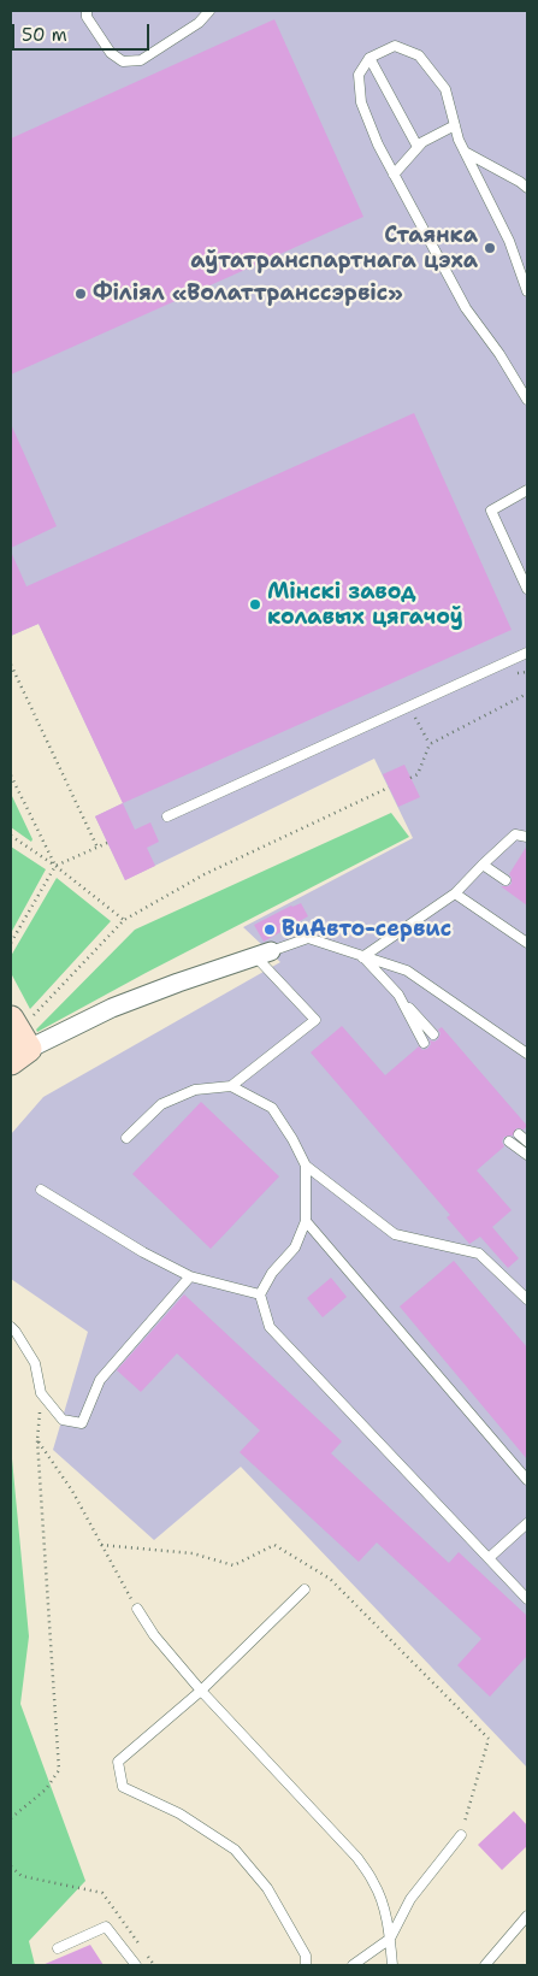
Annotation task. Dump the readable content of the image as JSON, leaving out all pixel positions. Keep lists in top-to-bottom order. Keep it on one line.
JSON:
{"places":["Стаянка аўтатранспартнага цэха","Філіял «Волаттранссэрвіс»","Мінскі завод колавых цягачоў","ВиАвто-сервис"],"scale_bar":"50 m"}
